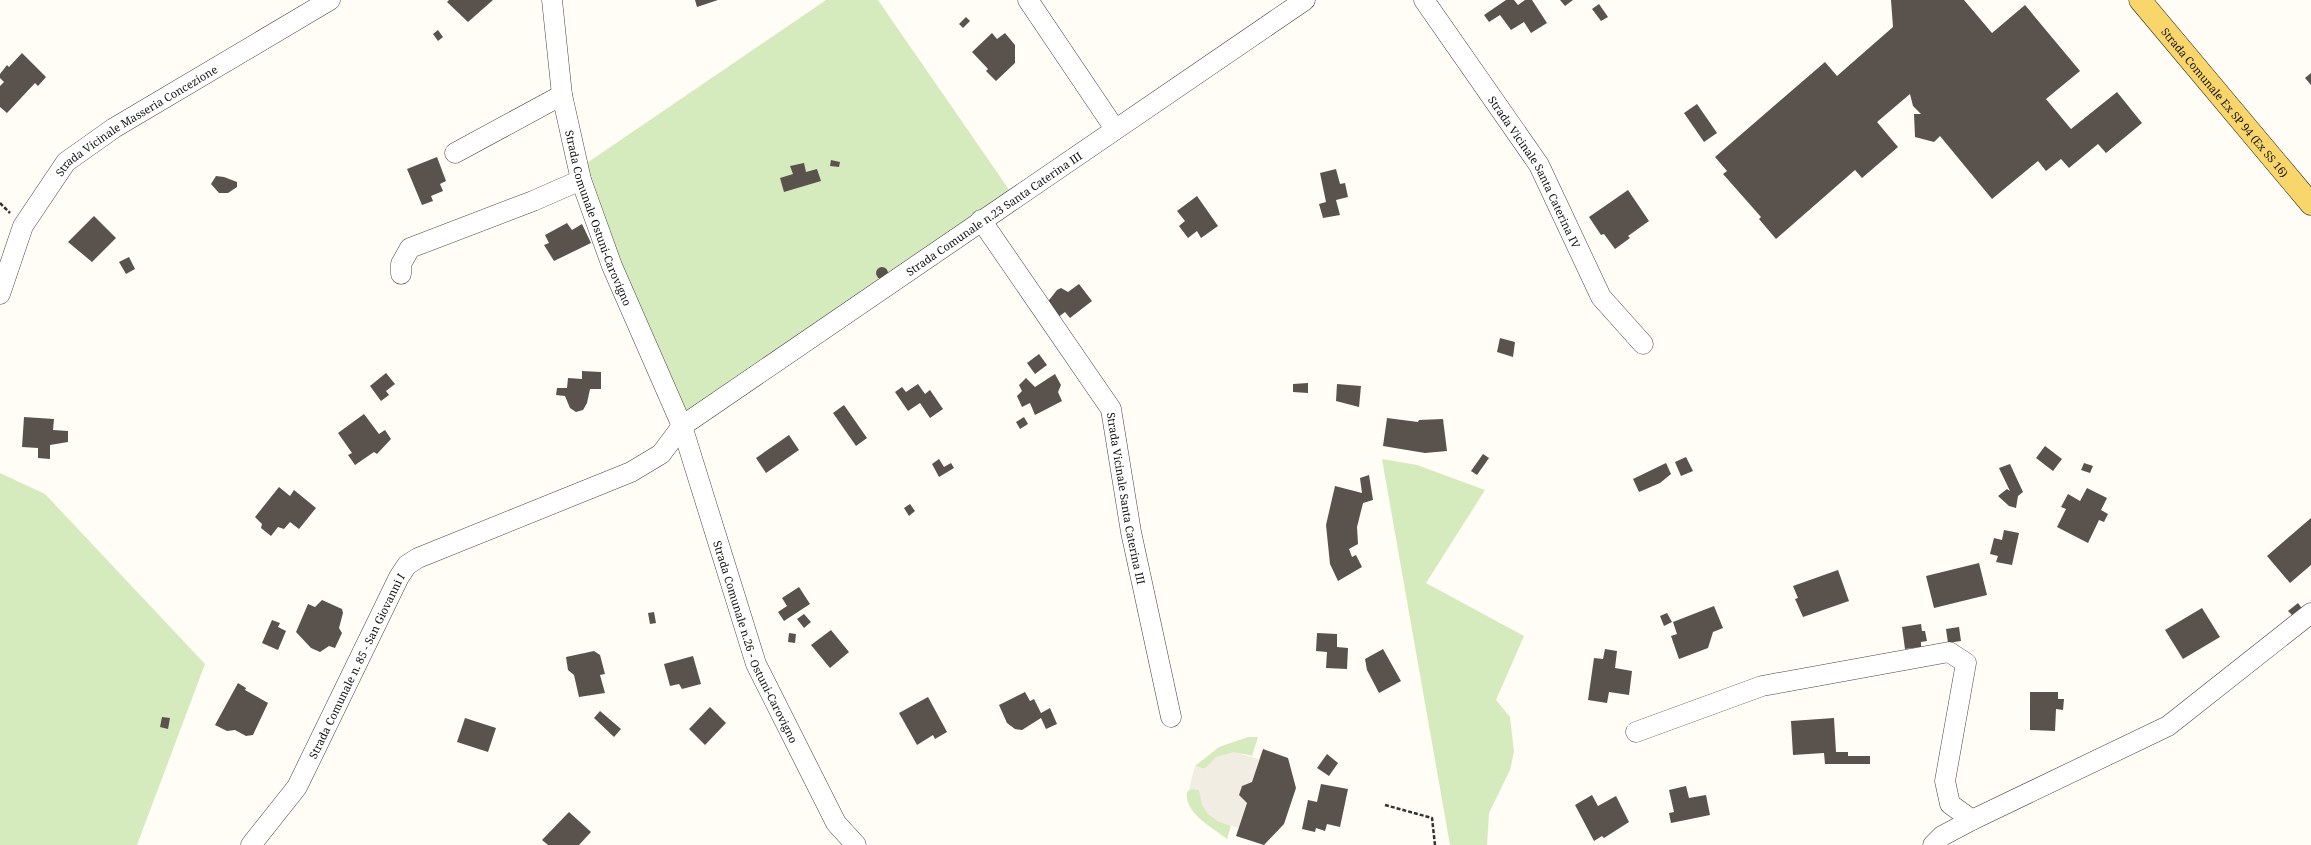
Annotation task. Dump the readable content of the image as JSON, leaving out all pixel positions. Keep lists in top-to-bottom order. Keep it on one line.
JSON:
{"streets":{"main road":["Strada Comunale Ex SP 94 (Ex SS 16)"],"street":["Strada Vicinale Masseria Concezione","Strada Vicinale Santa Caterina IV","Strada Comunale n.23 Santa Caterina III","Strada Comunale Ostuni-Carovigno","Strada Vicinale Santa Caterina III","Strada Comunale n.26 - Ostuni-Carovigno","Strada Comunale n. 85 - San Giovanni I"]},"crossings":[["Strada Comunale n.23 Santa Caterina III","Strada Comunale Ostuni-Carovigno"],["Strada Comunale n.23 Santa Caterina III","Strada Vicinale Santa Caterina III"],["Strada Comunale n.23 Santa Caterina III","Strada Comunale n.26 - Ostuni-Carovigno"],["Strada Comunale n.23 Santa Caterina III","Strada Comunale n. 85 - San Giovanni I"],["Strada Comunale Ostuni-Carovigno","Strada Comunale n.26 - Ostuni-Carovigno"],["Strada Comunale Ostuni-Carovigno","Strada Comunale n. 85 - San Giovanni I"],["Strada Comunale n.26 - Ostuni-Carovigno","Strada Comunale n. 85 - San Giovanni I"]]}
